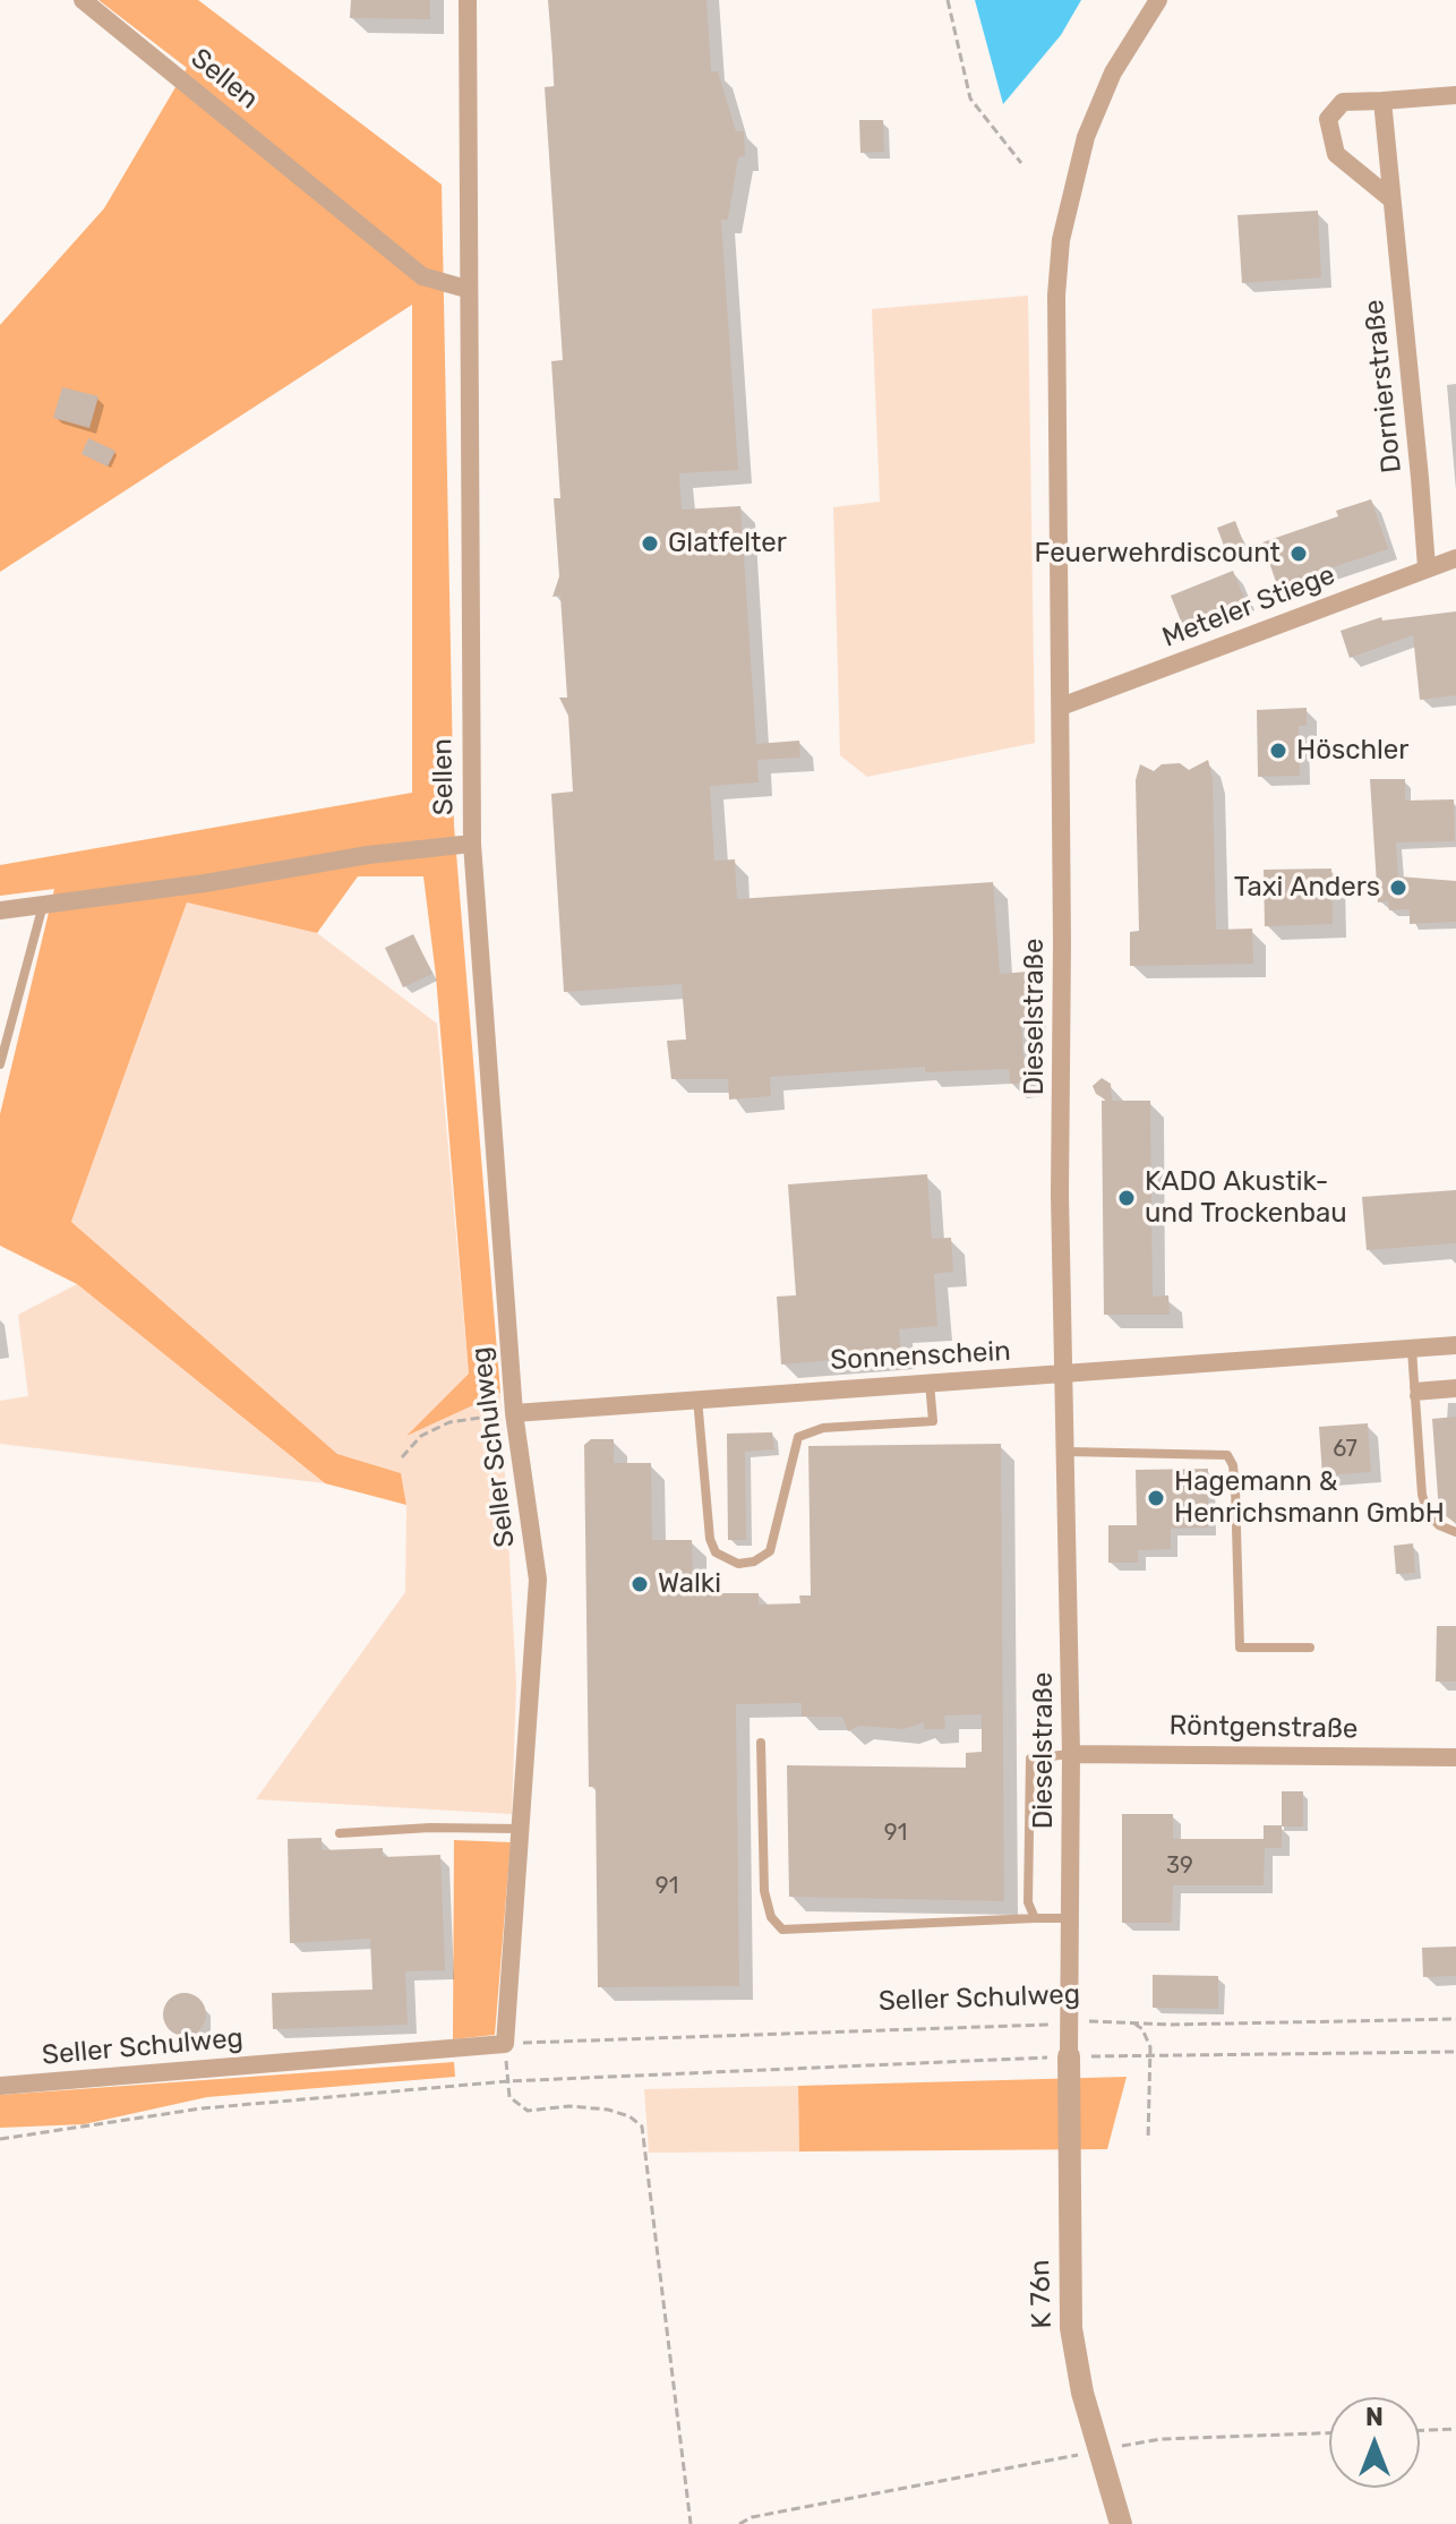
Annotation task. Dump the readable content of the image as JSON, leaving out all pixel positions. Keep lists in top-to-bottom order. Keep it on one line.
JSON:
{"streets":{"street":["Sellen","Dornierstraße","Meteler Stiege","Dieselstraße","Sonnenschein","Seller Schulweg","Röntgenstraße","K 76n"]},"crossings":[["Sellen","Seller Schulweg"],["Dornierstraße","Meteler Stiege"],["Meteler Stiege","Dieselstraße"],["Dieselstraße","Sonnenschein"],["Dieselstraße","Seller Schulweg"],["Dieselstraße","Röntgenstraße"],["Dieselstraße","K 76n"],["Sonnenschein","Seller Schulweg"]],"places":["Glatfelter","Feuerwehrdiscount","Höschler","Taxi Anders","KADO Akustik- und Trockenbau","Hagemann & Henrichsmann GmbH","Walki"],"house_numbers":["67","91","39","91"],"north":"top"}
